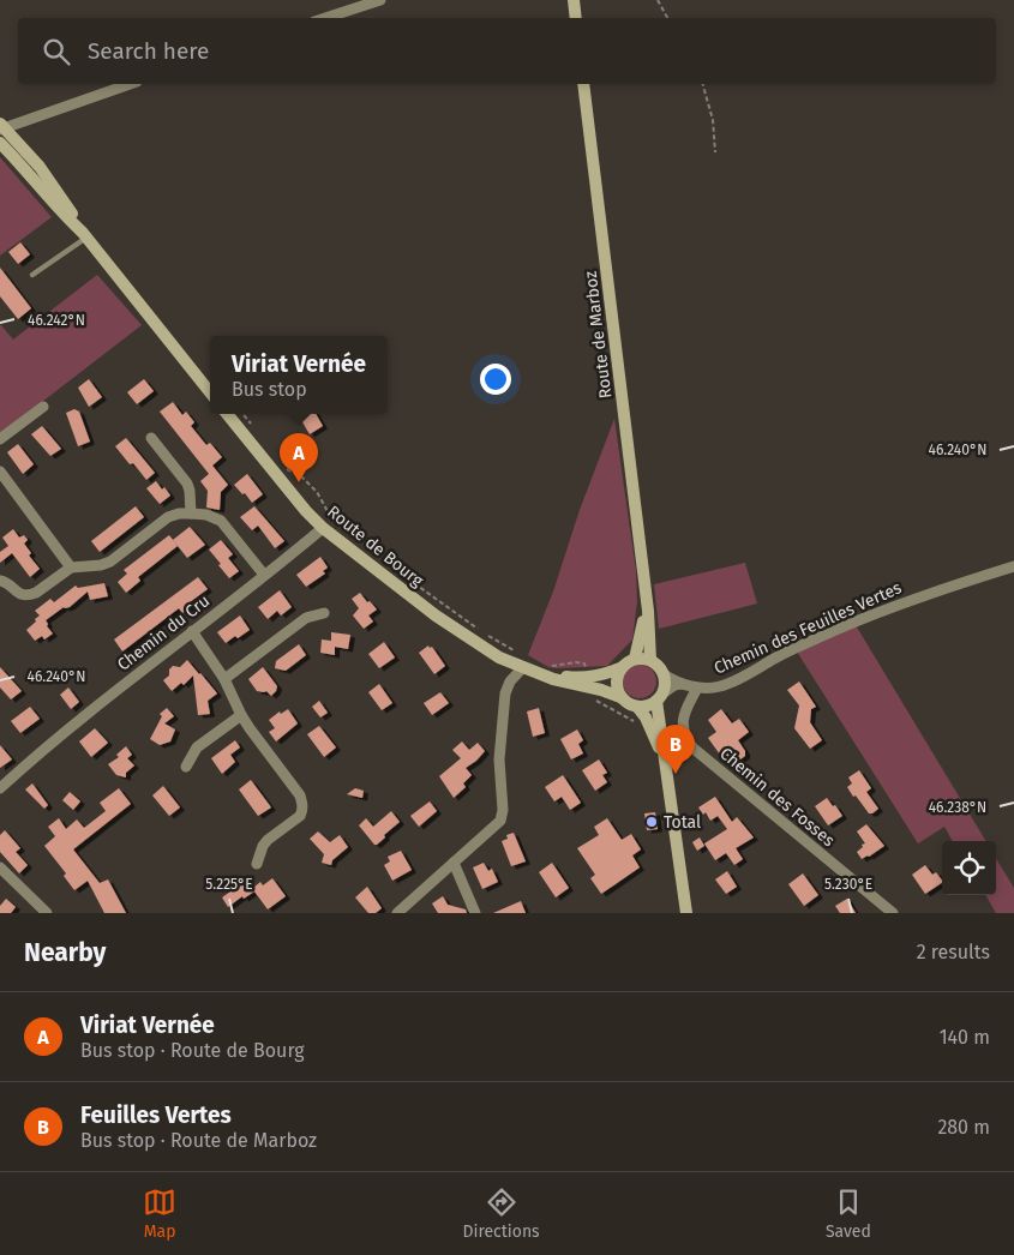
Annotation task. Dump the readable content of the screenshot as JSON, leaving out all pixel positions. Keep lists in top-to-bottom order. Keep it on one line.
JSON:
{"streets":{"main road":["Route de Marboz","Route de Bourg"],"street":["Chemin des Feuilles Vertes","Chemin du Cru","Chemin des Fosses"]},"crossings":[["Route de Marboz","Route de Bourg"],["Route de Bourg","Chemin du Cru"],["Chemin des Feuilles Vertes","Chemin des Fosses"]],"places":["Total"],"page":{"search":"Search here","popup":["Viriat Vernée","Bus stop"],"pins":["A","B"],"heading":["Nearby","2 results"],"list":[{"mark":"A","name":"Viriat Vernée","note":"Bus stop · Route de Bourg","value":"140 m"},{"mark":"B","name":"Feuilles Vertes","note":"Bus stop · Route de Marboz","value":"280 m"}],"nav":["Map","Directions","Saved"]},"coordinates":["46.242°N","46.240°N","46.238°N","5.225°E","5.230°E"]}
